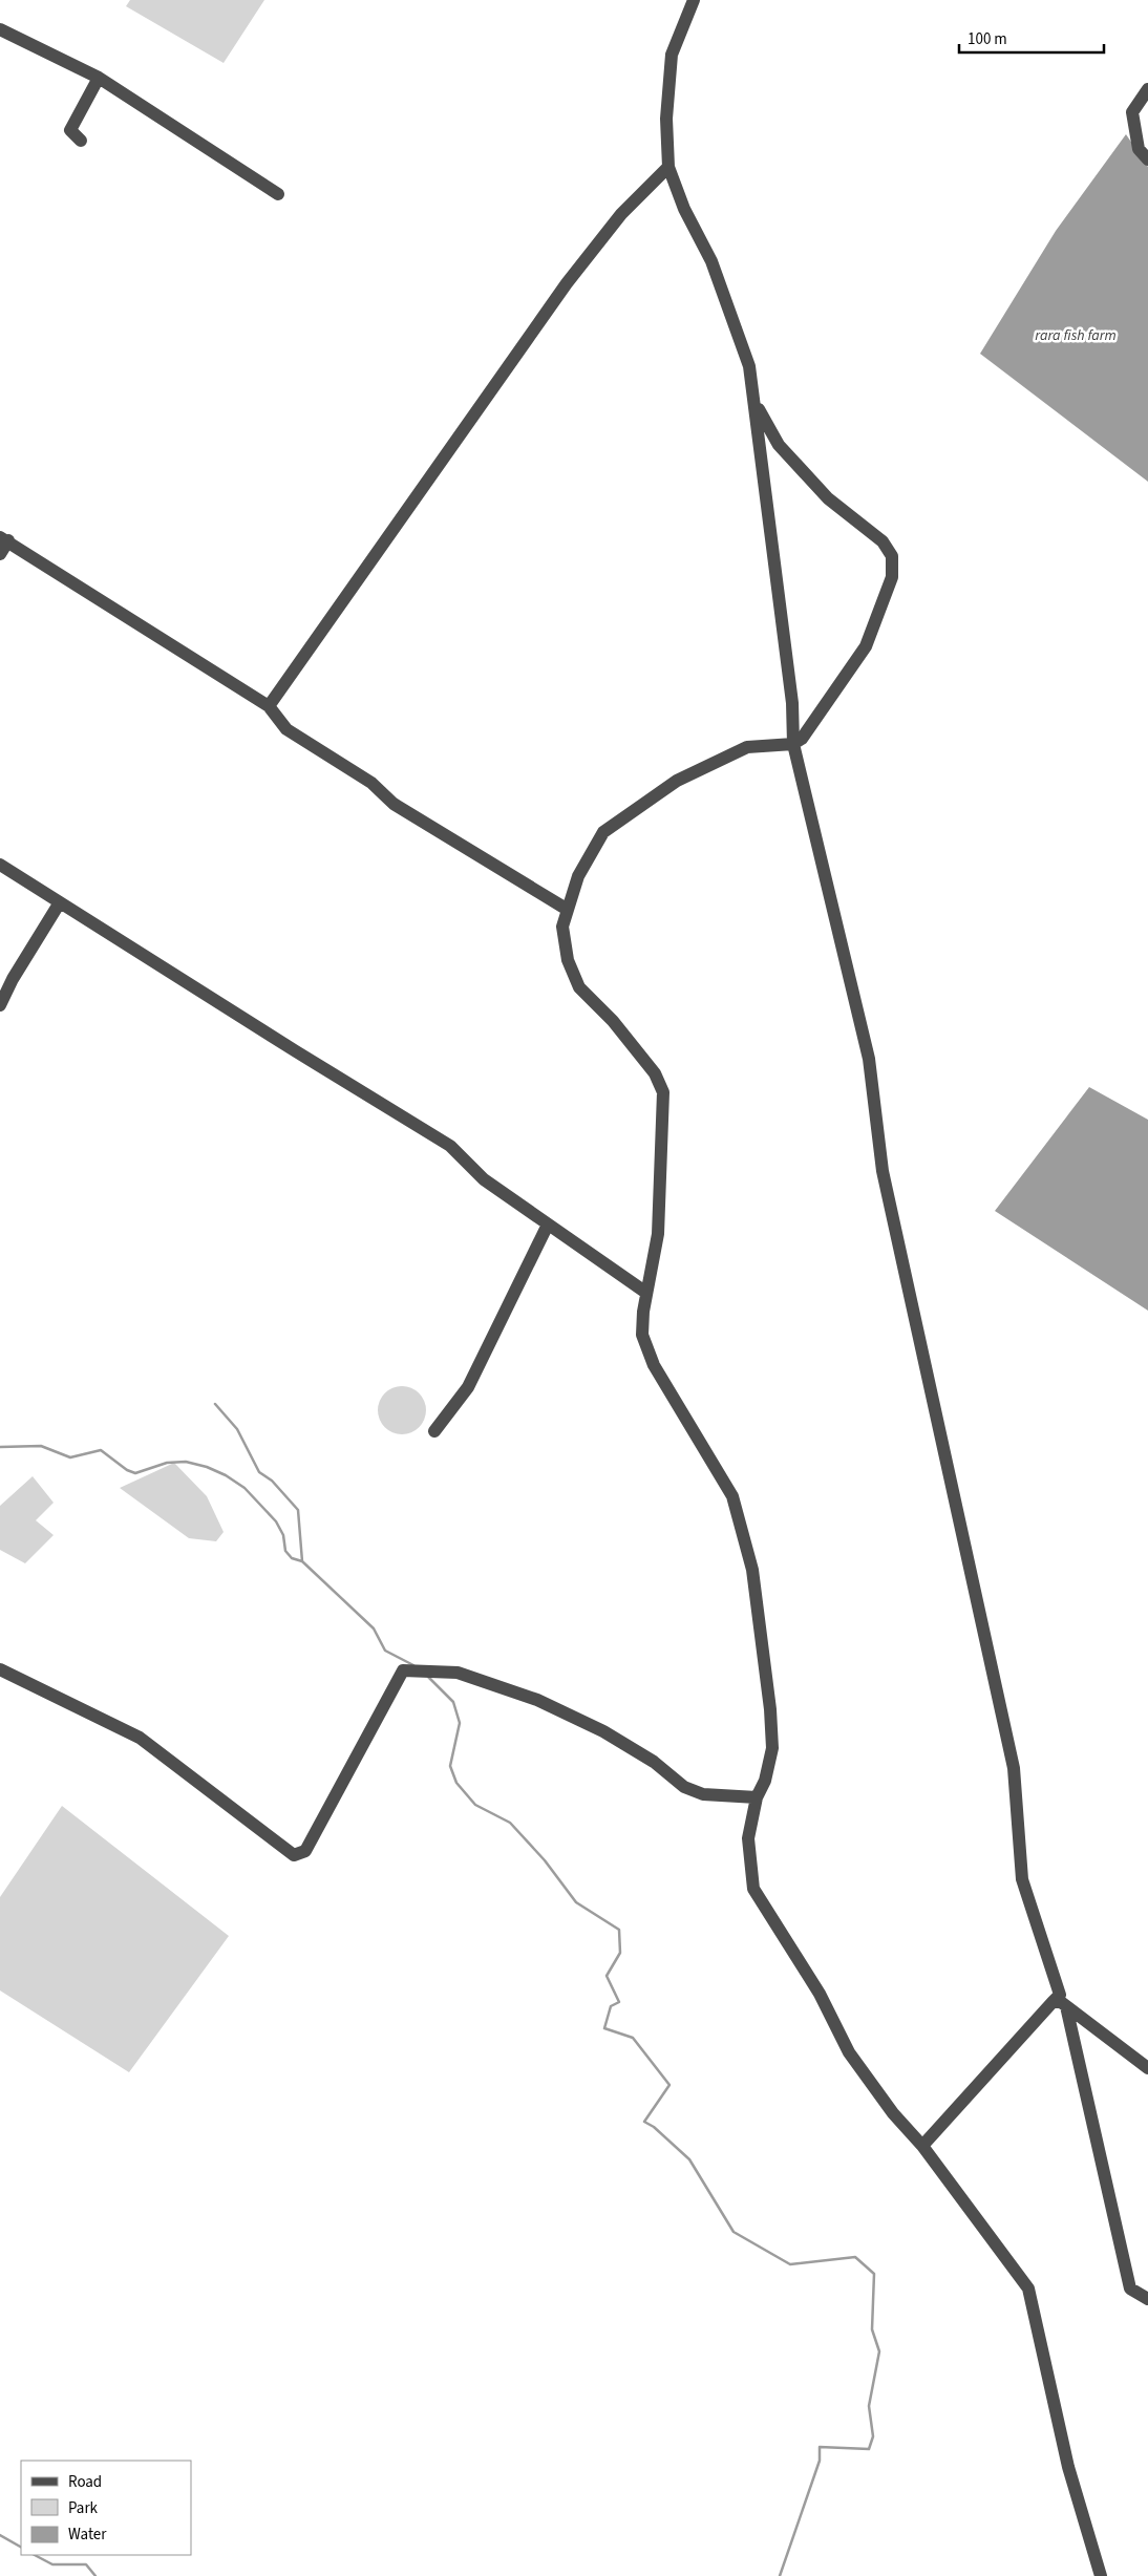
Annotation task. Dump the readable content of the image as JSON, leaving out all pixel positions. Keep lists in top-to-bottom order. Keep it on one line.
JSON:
{"water":["rara fish farm"],"legend":["Road","Park","Water"],"scale_bar":"100 m"}
